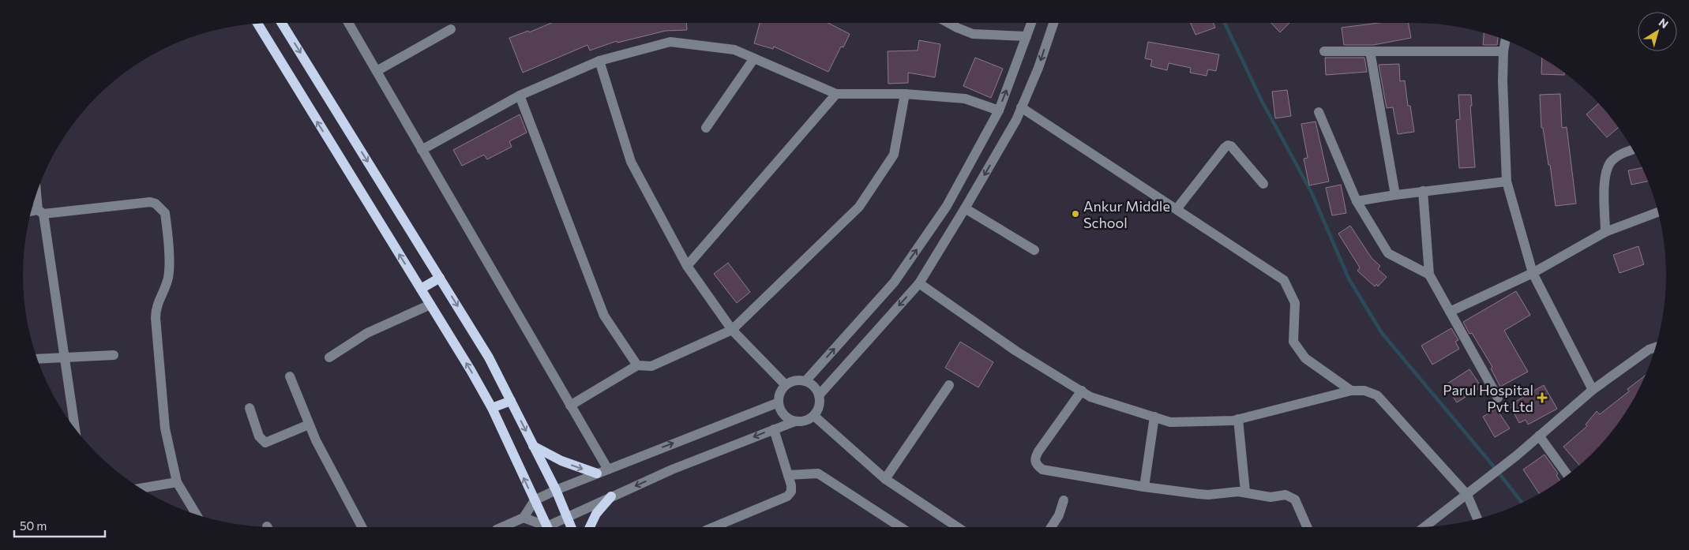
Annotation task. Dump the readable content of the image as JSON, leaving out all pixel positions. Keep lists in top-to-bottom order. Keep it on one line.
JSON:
{"places":{"other":["Ankur Middle School"],"health":["Parul Hospital Pvt Ltd"]},"scale_bar":"50 m","north":"top right"}
